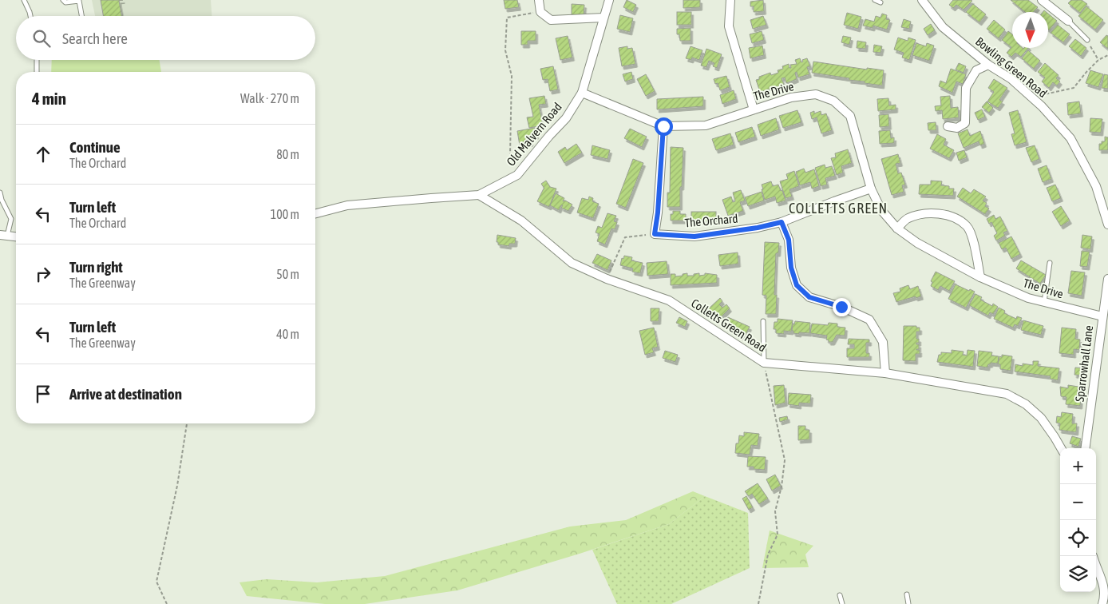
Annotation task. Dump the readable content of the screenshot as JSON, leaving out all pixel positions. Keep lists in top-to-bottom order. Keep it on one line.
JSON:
{"streets":{"street":["Bowling Green Road","The Drive","Old Malvern Road","The Orchard","Colletts Green Road","Sparrowhall Lane"]},"crossings":[["The Drive","Old Malvern Road"],["The Drive","The Orchard"],["The Drive","Sparrowhall Lane"],["Old Malvern Road","Colletts Green Road"]],"districts":["COLLETTS GREEN"],"north":"bottom","page":{"search":"Search here","heading":["4 min","Walk · 270 m"],"list":[["Continue","The Orchard","80 m"],["Turn left","The Orchard","100 m"],["Turn right","The Greenway","50 m"],["Turn left","The Greenway","40 m"],"Arrive at destination"],"map_buttons":["+","−"]}}
